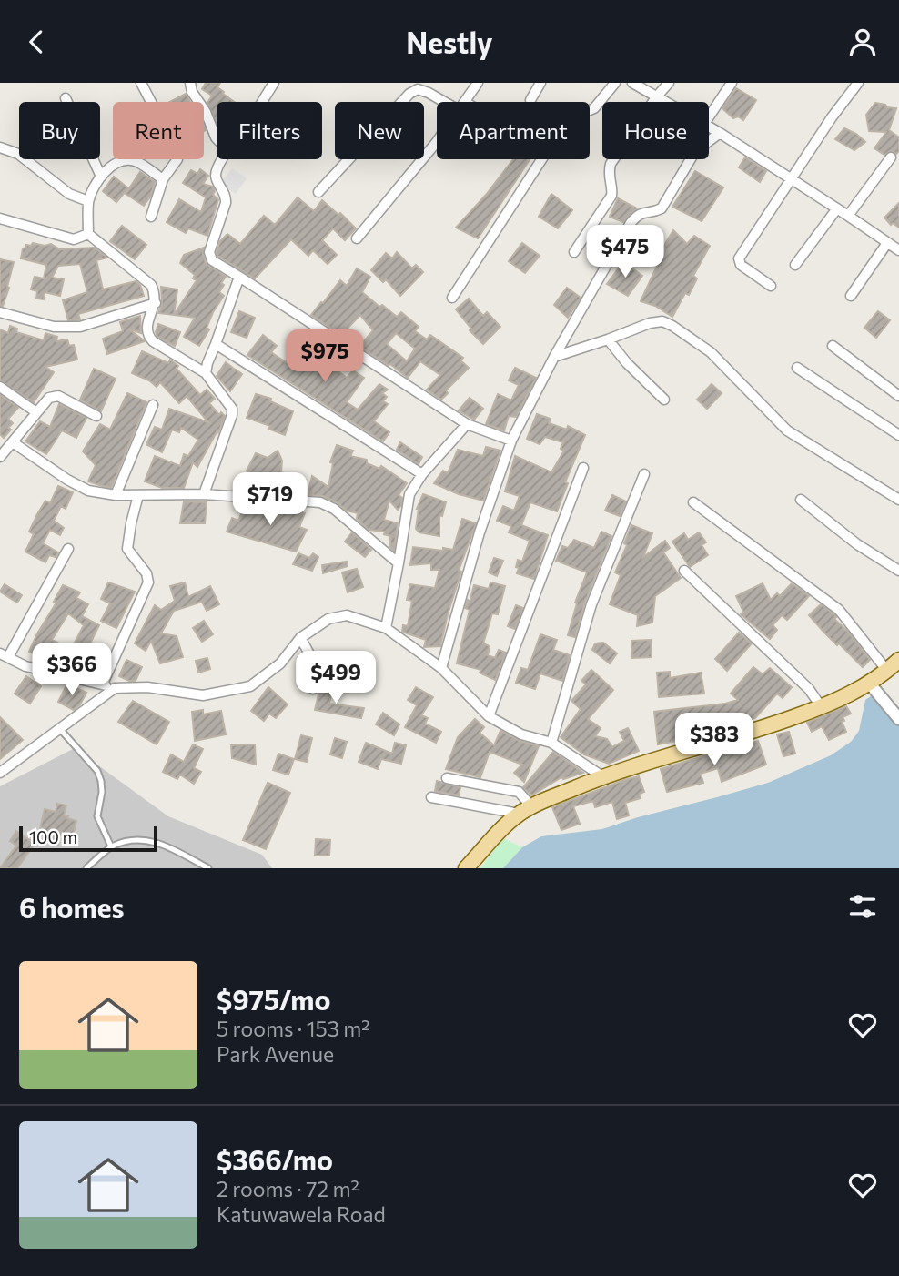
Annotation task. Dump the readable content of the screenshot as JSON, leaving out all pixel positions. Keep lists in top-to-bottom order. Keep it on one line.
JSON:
{"scale_bar":"100 m","page":{"header":"Nestly","chip":["Buy","Rent","Filters","New","Apartment","House"],"price":["$475","$975","$719","$366","$499","$383"],"scale":"100 m","heading":"6 homes","list":[{"name":"$975/mo","note":"5 rooms · 153 m² · Park Avenue"},{"name":"$366/mo","note":"2 rooms · 72 m² · Katuwawela Road"}]}}
